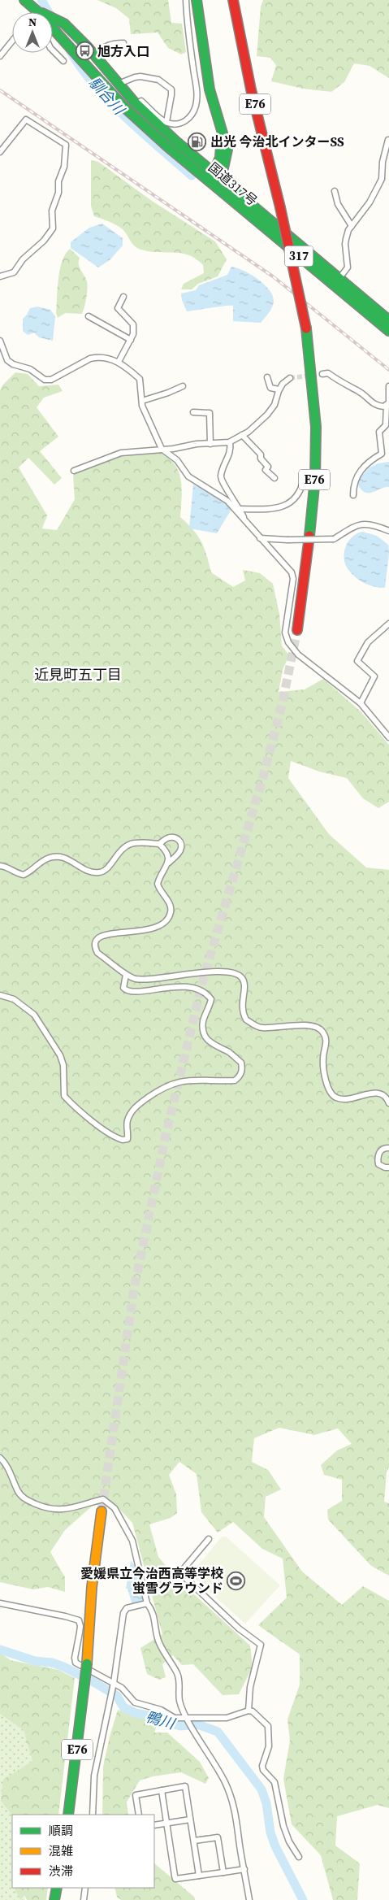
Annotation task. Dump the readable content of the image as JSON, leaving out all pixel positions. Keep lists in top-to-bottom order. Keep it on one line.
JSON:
{"streets":{"highway":["E76","国道317号","317"]},"districts":["近見町五丁目"],"water":["馴合川","鴨川"],"places":{"bus stop":["旭方入口"],"fuel station":["出光 今治北インターSS"],"sports":["愛媛県立今治西高等学校 蛍雪グラウンド"]},"legend":["順調","混雑","渋滞"],"north":"top"}
